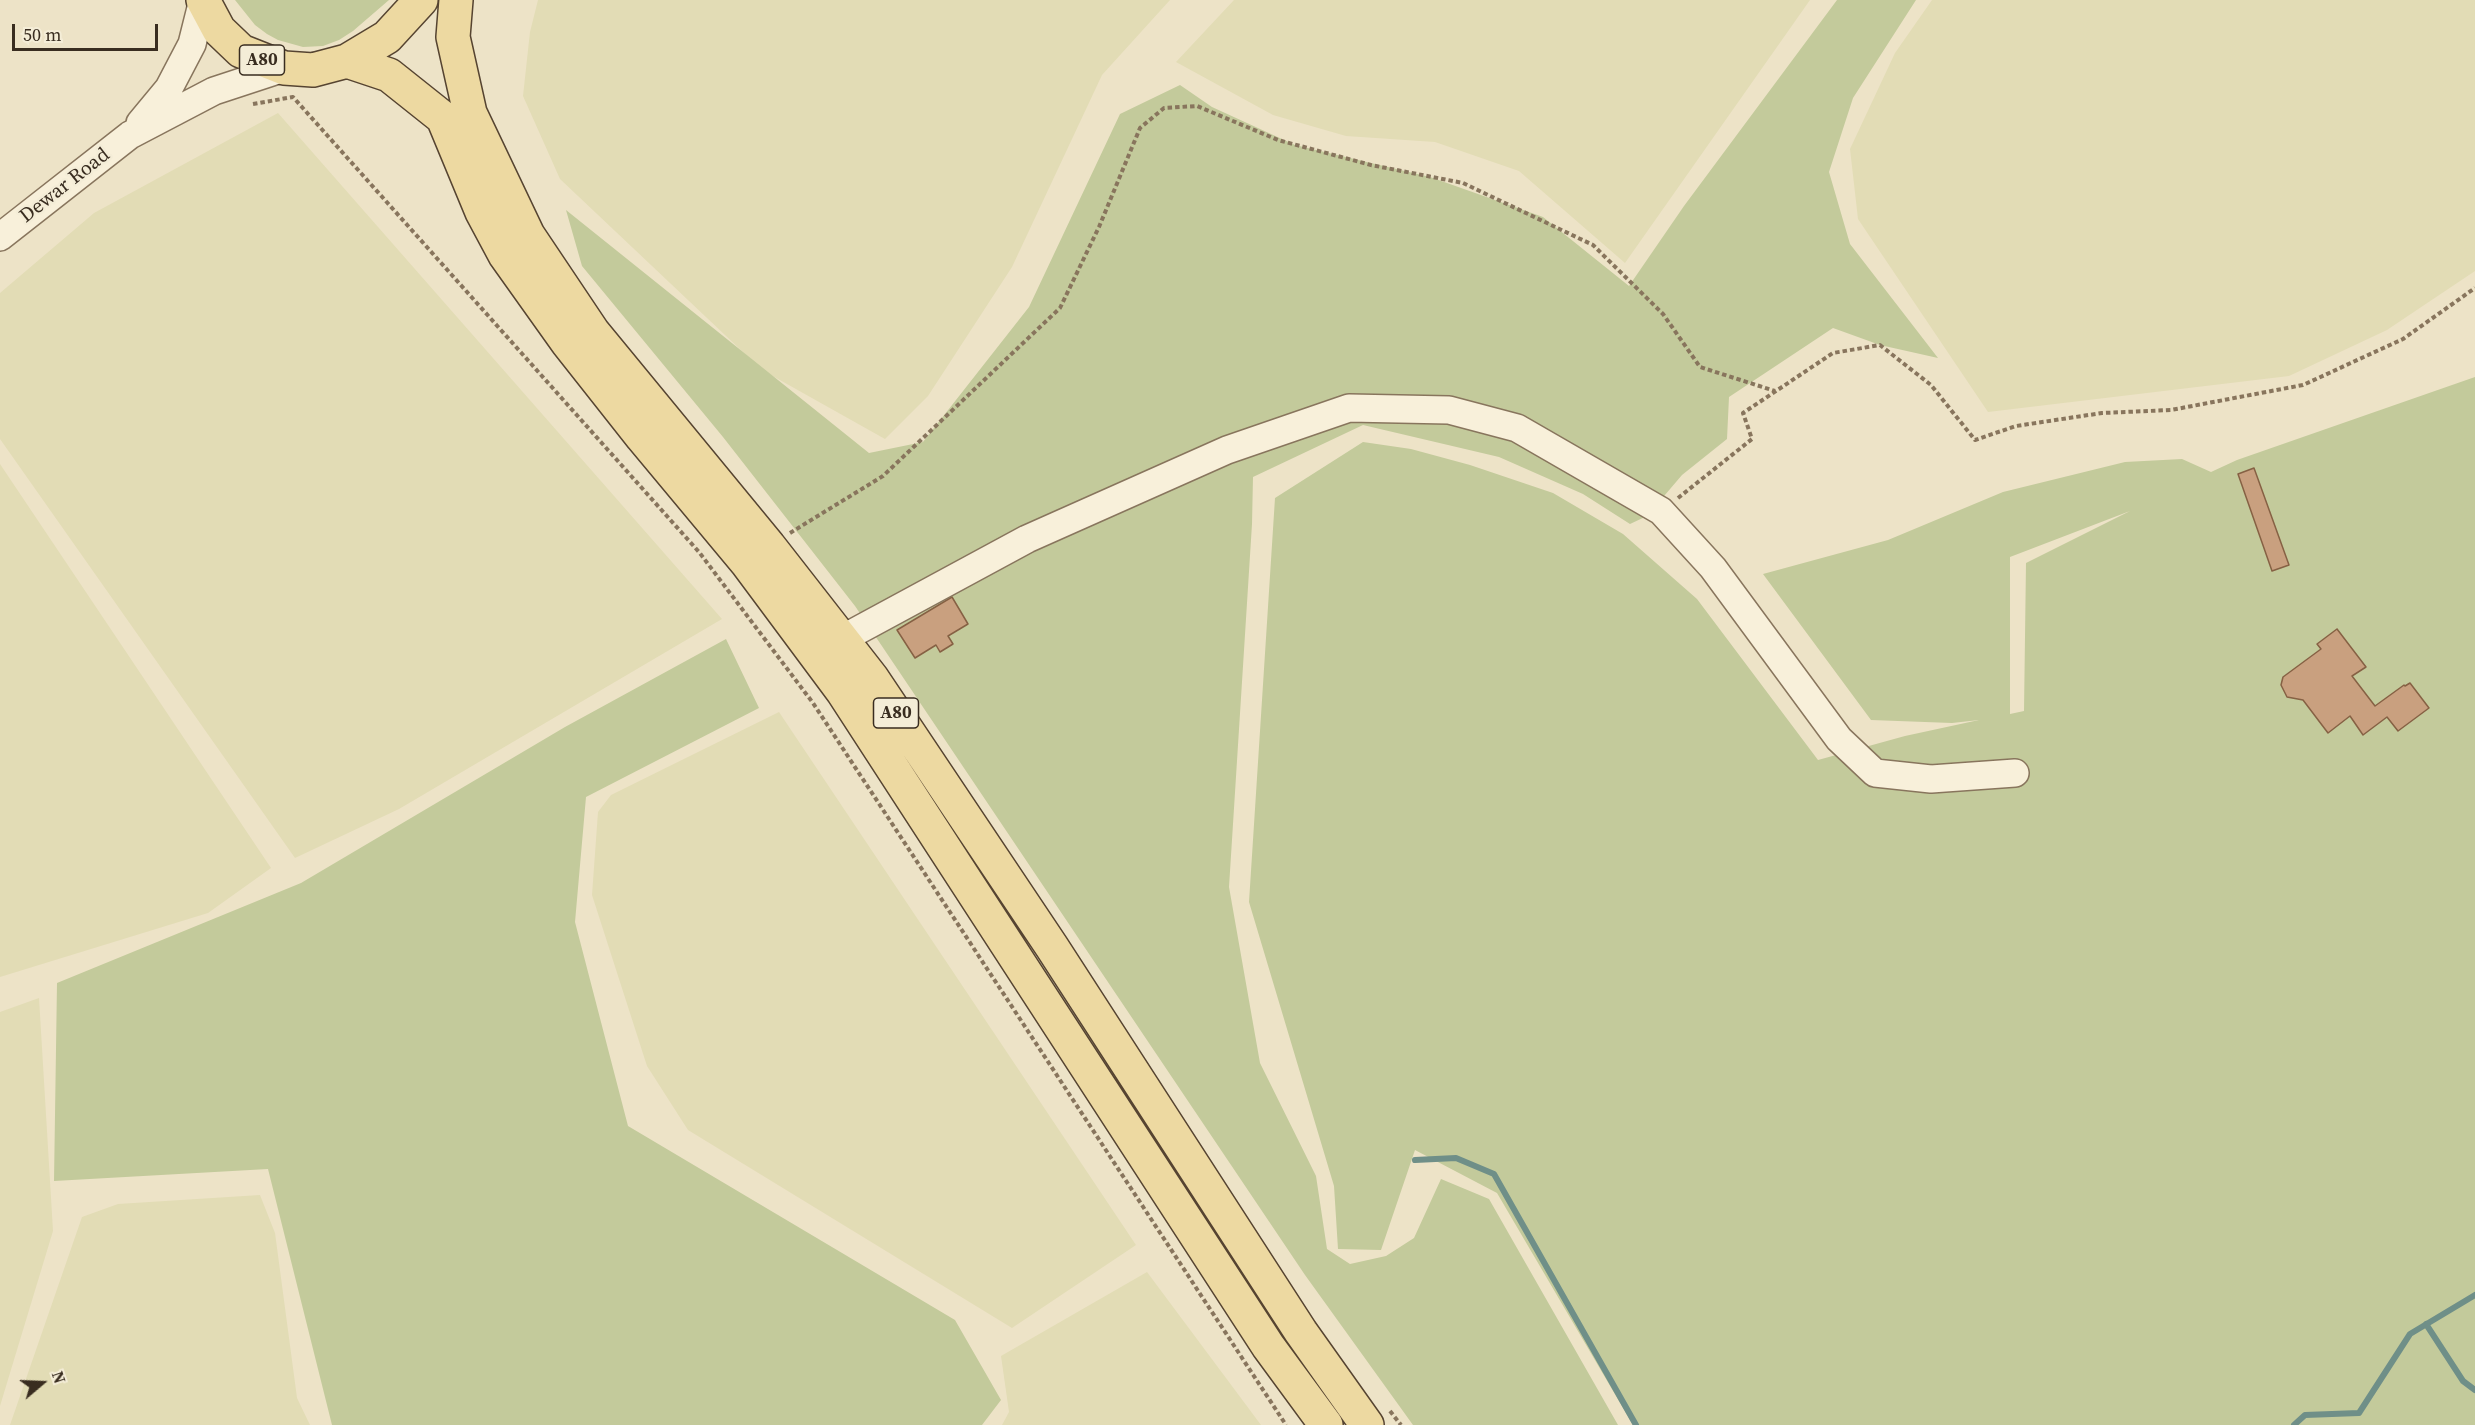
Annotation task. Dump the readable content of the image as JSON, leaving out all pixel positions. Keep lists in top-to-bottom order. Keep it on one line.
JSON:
{"streets":{"main road":["A80"],"street":["Dewar Road"]},"crossings":[["A80","Dewar Road"]],"scale_bar":"50 m","north":"right"}
